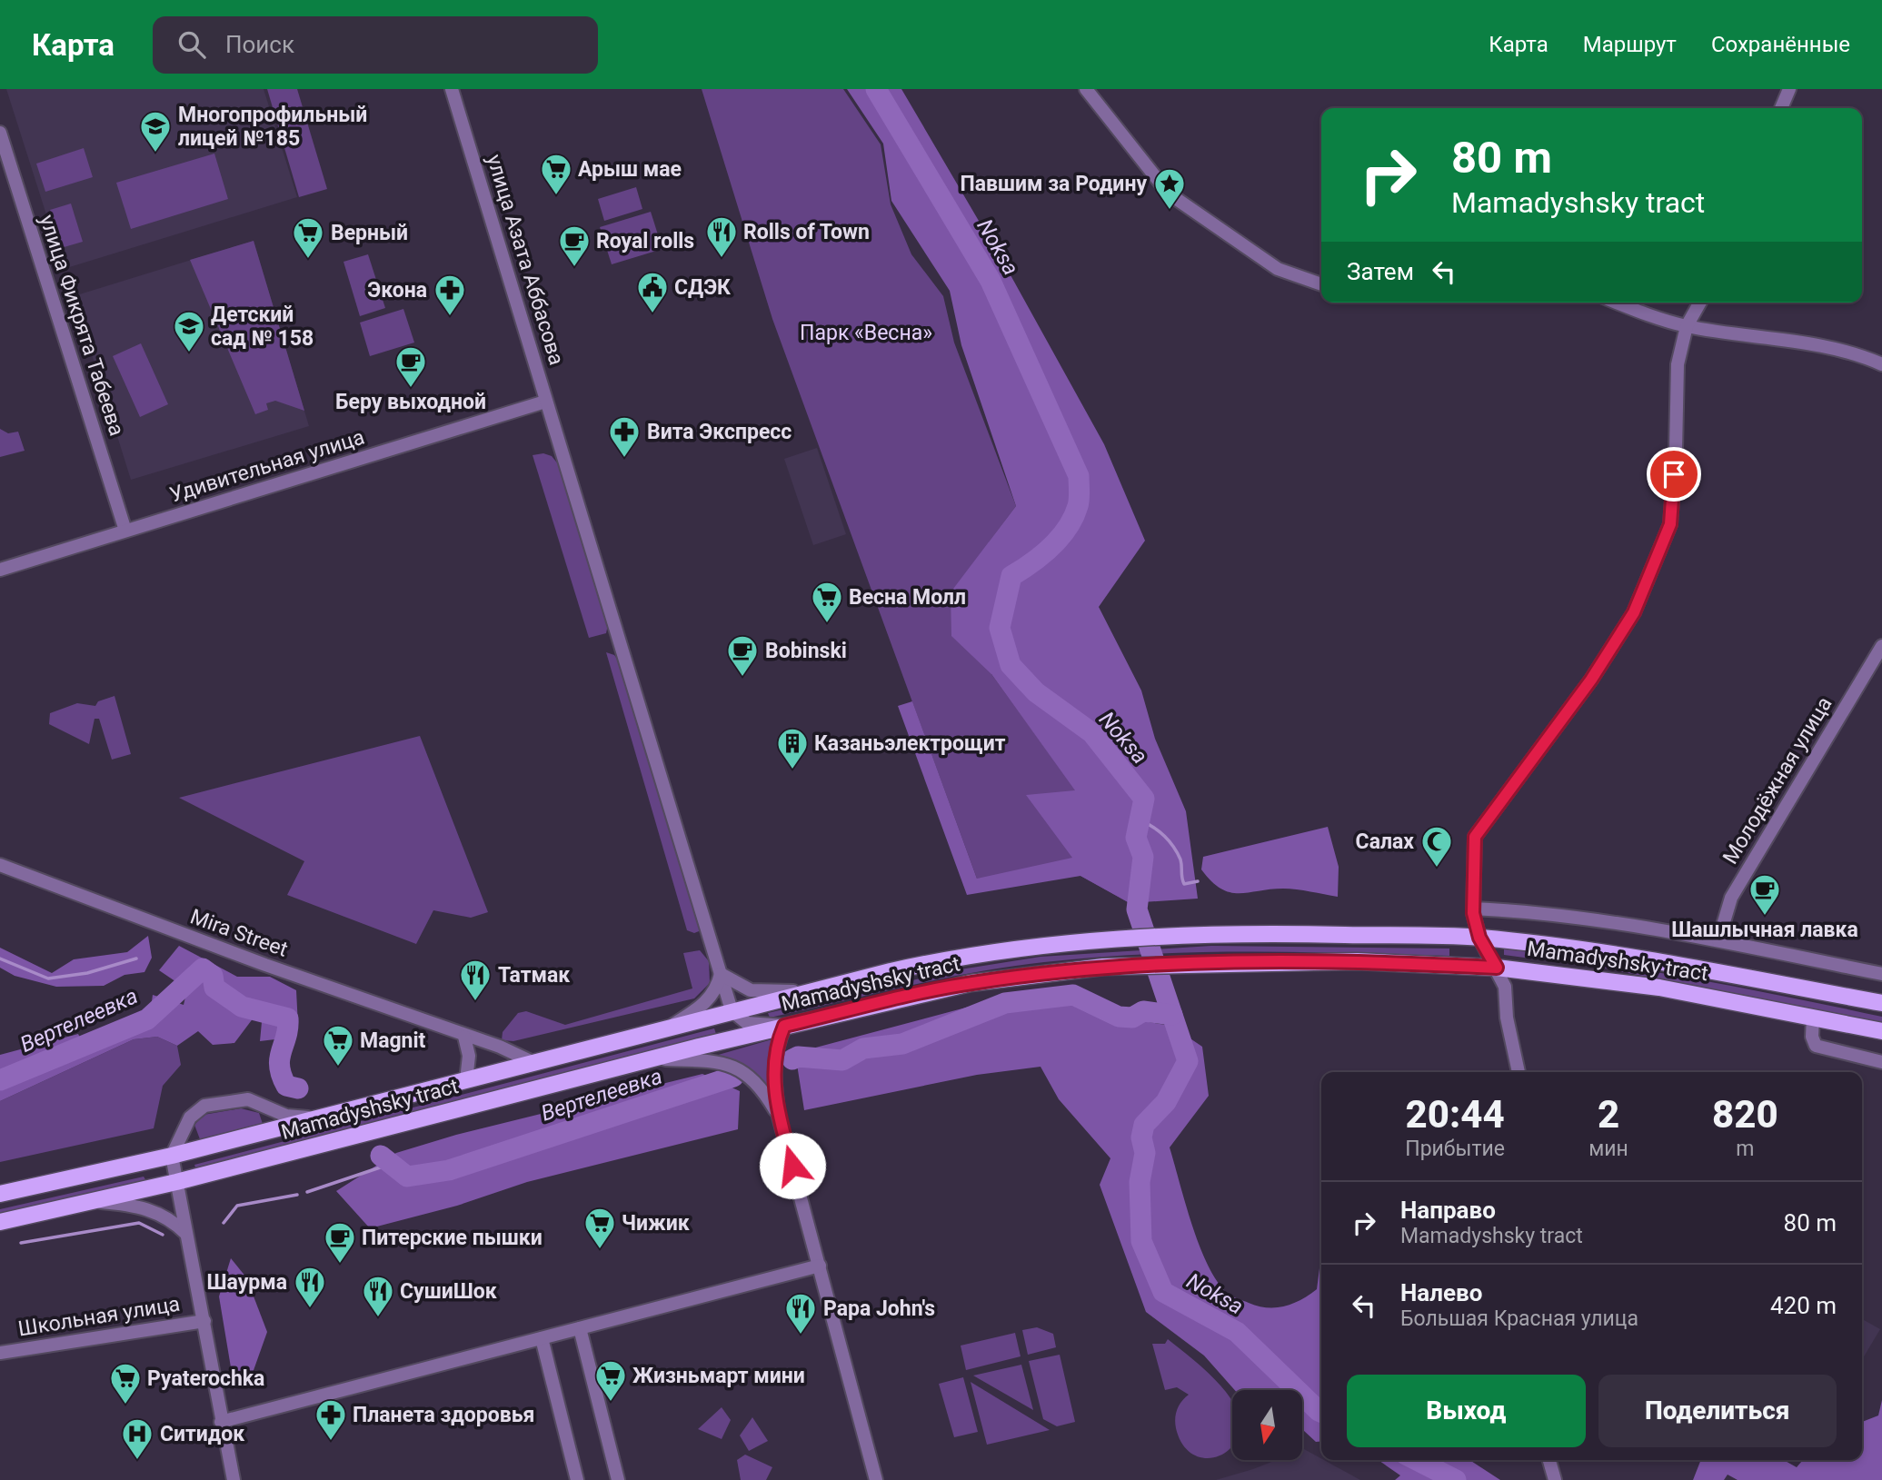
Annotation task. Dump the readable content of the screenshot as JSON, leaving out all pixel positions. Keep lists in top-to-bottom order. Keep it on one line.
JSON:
{"streets":{"main road":["Mamadyshsky tract"],"street":["улица Азата Аббасова","улица Фикрята Табеева","Удивительная улица","Молодёжная улица","Mira Street","Школьная улица"]},"crossings":[["улица Азата Аббасова","Удивительная улица"],["улица Азата Аббасова","Mamadyshsky tract"],["улица Фикрята Табеева","Удивительная улица"],["Mira Street","Mamadyshsky tract"]],"water":["Noksa","Вертелеевка"],"parks":["Парк «Весна»"],"places":{"school or university":["Многопрофильный лицей №185","Детский сад № 158"],"supermarket":["Арыш мае","Верный","Весна Молл","Magnit","Чижик","Жизньмарт мини","Pyaterochka"],"place":["Павшим за Родину"],"restaurant":["Rolls of Town","Татмак","Шаурма","СушиШок","Papa John's"],"cafe":["Royal rolls","Беру выходной","Bobinski","Шашлычная лавка","Питерские пышки"],"public building":["СДЭК"],"pharmacy":["Экона","Вита Экспресс","Планета здоровья"],"building":["Казаньэлектрощит"],"mosque":["Салах"],"hospital":["Ситидок"]},"north":"bottom","page":{"header":"Карта","search":"Поиск","nav":["Карта","Маршрут","Сохранённые"],"turn":["80 m","Mamadyshsky tract"],"then":"Затем","eta":["20:44","Прибытие","2","мин","820","m"],"list":[{"name":"Направо","note":"Mamadyshsky tract","value":"80 m"},{"name":"Налево","note":"Большая Красная улица","value":"420 m"}],"buttons":["Выход","Поделиться"]}}
